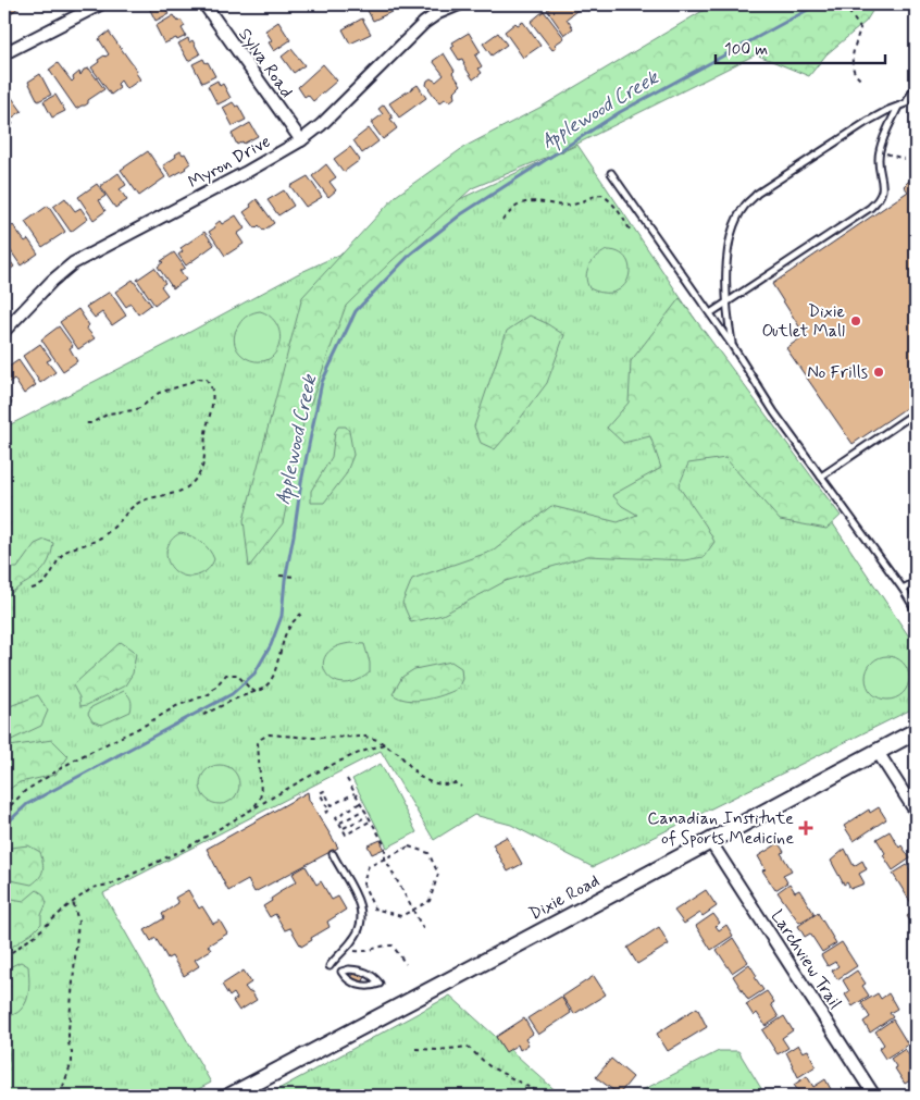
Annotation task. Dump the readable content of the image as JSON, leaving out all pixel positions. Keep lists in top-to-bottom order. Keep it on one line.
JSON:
{"streets":{"main road":["Dixie Road"],"street":["Sylva Road","Myron Drive","Larchview Trail"]},"crossings":[["Sylva Road","Myron Drive"],["Dixie Road","Larchview Trail"]],"water":["Applewood Creek"],"places":{"other":["Dixie Outlet Mall","No Frills"],"health":["Canadian Institute of Sports Medicine"]},"scale_bar":"100 m"}
